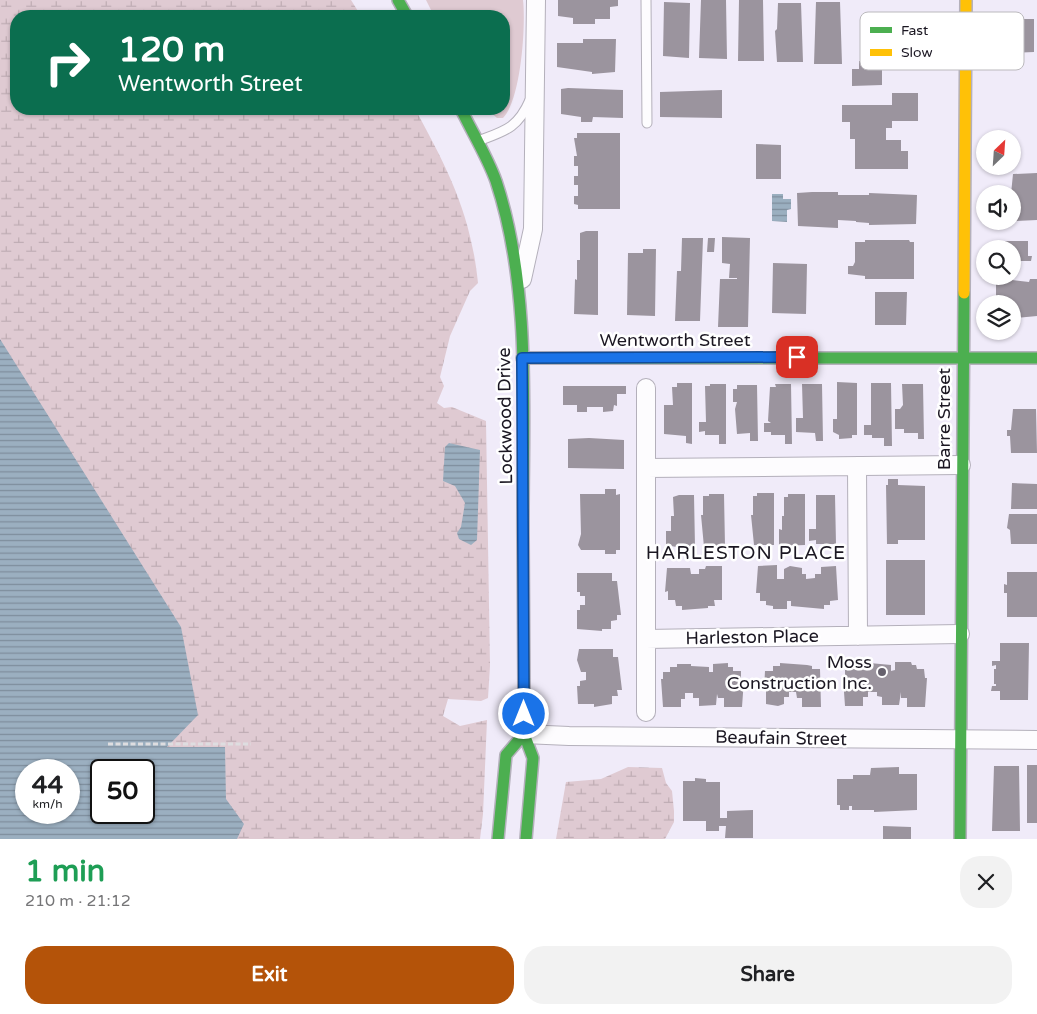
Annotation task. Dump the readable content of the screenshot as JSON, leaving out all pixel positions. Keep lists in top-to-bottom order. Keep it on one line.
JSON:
{"streets":{"street":["Wentworth Street","Lockwood Drive","Barre Street","Harleston Place","Beaufain Street"]},"crossings":[["Wentworth Street","Lockwood Drive"],["Wentworth Street","Barre Street"],["Lockwood Drive","Beaufain Street"],["Barre Street","Harleston Place"],["Barre Street","Beaufain Street"]],"districts":["HARLESTON PLACE"],"places":["Moss Construction Inc."],"legend":["Fast","Slow"],"north":"top right","page":{"turn":["120 m","Wentworth Street"],"speed":"44 km/h","limit":"50","heading":["1 min","210 m · 21:12"],"buttons":["Exit","Share"]}}
